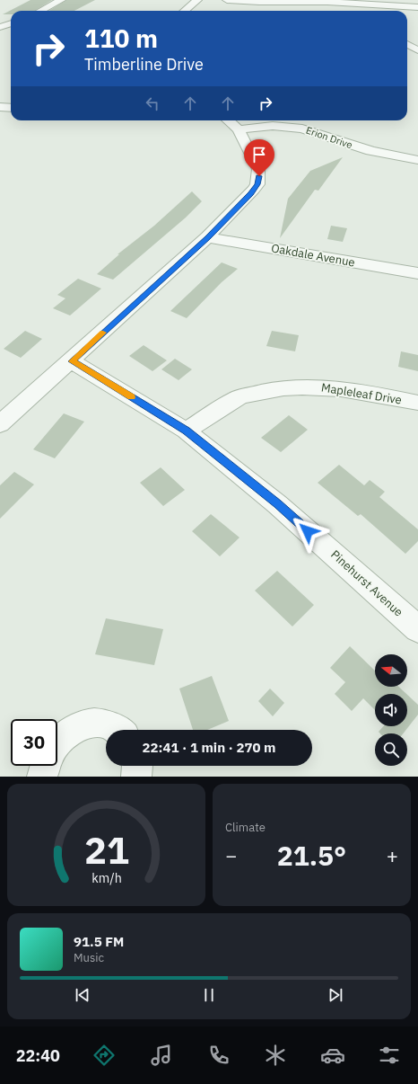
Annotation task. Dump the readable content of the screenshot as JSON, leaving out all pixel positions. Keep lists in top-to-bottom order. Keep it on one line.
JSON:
{"streets":{"street":["Erion Drive","Oakdale Avenue","Mapleleaf Drive","Pinehurst Avenue"]},"crossings":[["Mapleleaf Drive","Pinehurst Avenue"]],"north":"left","page":{"turn":["110 m","Timberline Drive"],"limit":"30","trip":"22:41 · 1 min · 270 m","tile":"Climate","heat":["−","21.5°","+"],"song":["91.5 FM","Music"],"tabs":"22:40","gauge":["21","km/h"]}}
